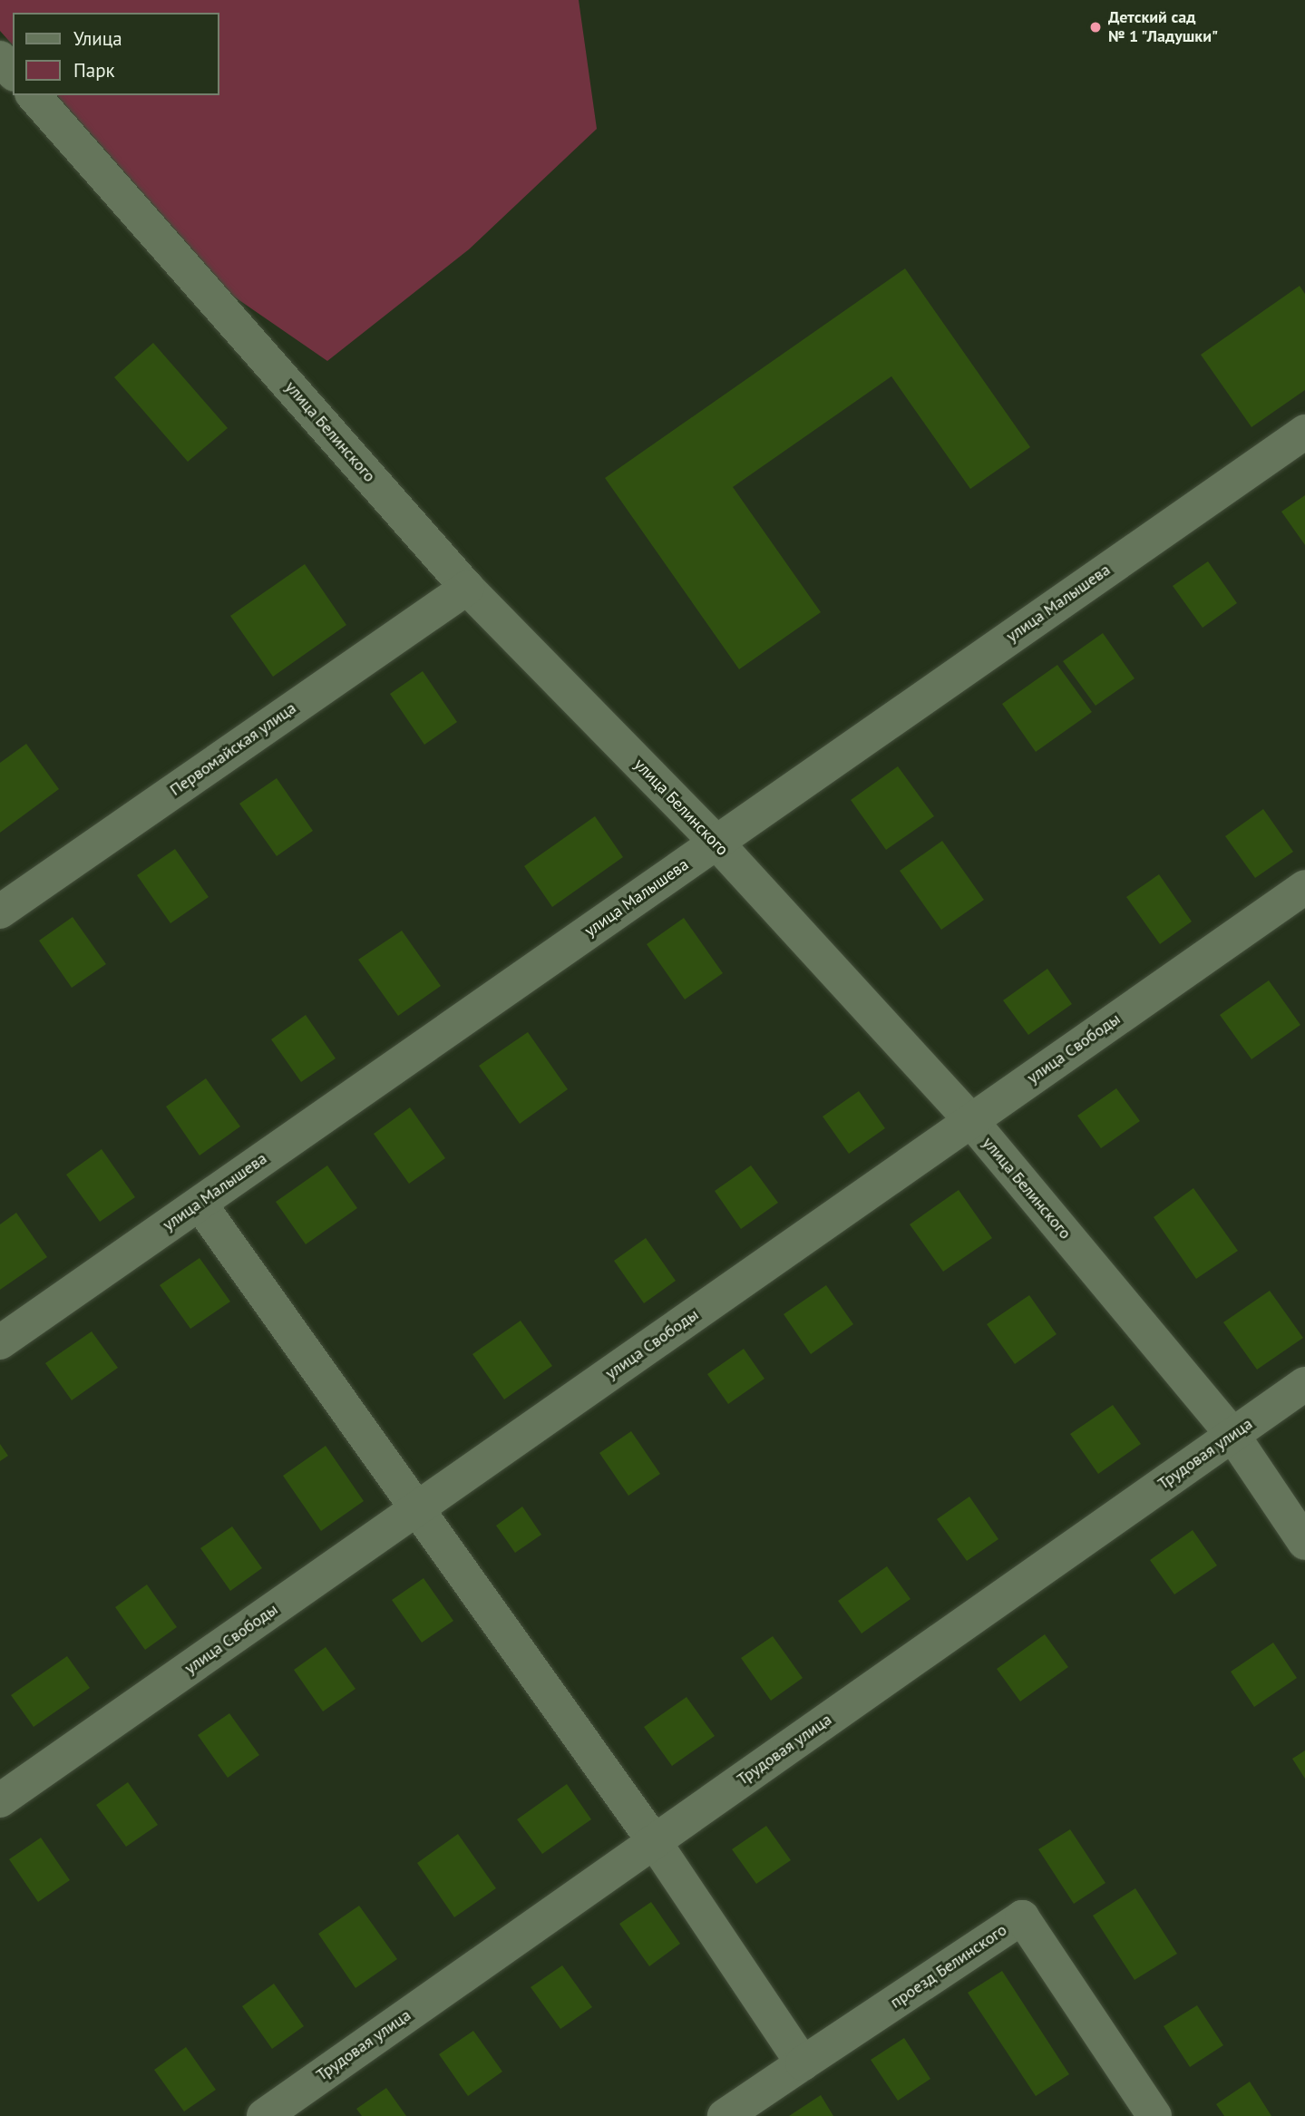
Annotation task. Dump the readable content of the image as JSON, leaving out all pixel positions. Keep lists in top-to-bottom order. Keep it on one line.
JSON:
{"streets":{"street":["улица Белинского","улица Малышева","Первомайская улица","улица Свободы","Трудовая улица","проезд Белинского"]},"crossings":[["улица Белинского","улица Малышева"],["улица Белинского","Первомайская улица"],["улица Белинского","улица Свободы"],["улица Белинского","Трудовая улица"]],"places":["Детский сад № 1 \"Ладушки\""],"legend":["Улица","Парк"]}
